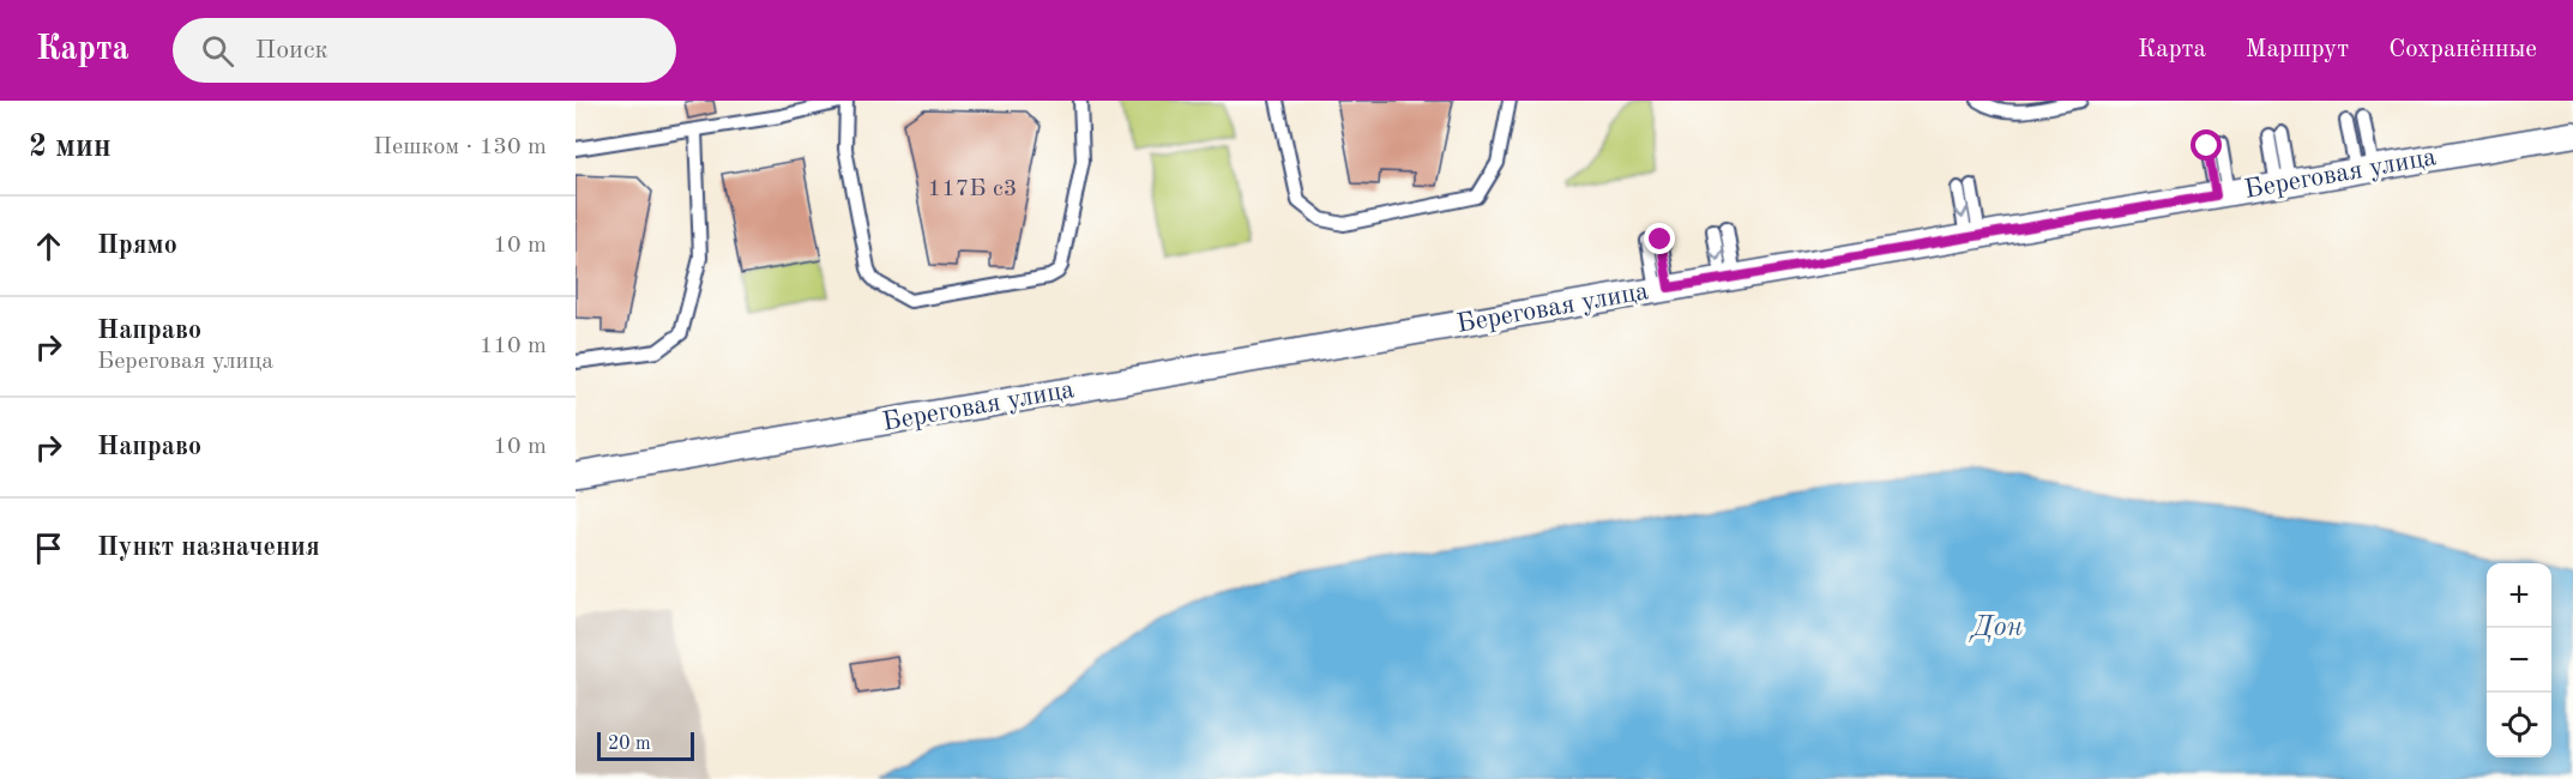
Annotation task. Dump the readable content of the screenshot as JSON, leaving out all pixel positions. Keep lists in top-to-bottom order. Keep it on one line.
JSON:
{"streets":{"street":["Береговая улица"]},"water":["Дон"],"house_numbers":["117Б с3"],"scale_bar":"20 m","page":{"header":"Карта","search":"Поиск","nav":["Карта","Маршрут","Сохранённые"],"heading":["2 мин","Пешком · 130 m"],"list":[["Прямо","10 m"],["Направо","Береговая улица","110 m"],["Направо","10 m"],"Пункт назначения"],"map_buttons":["+","−"],"scale":"20 m"}}
